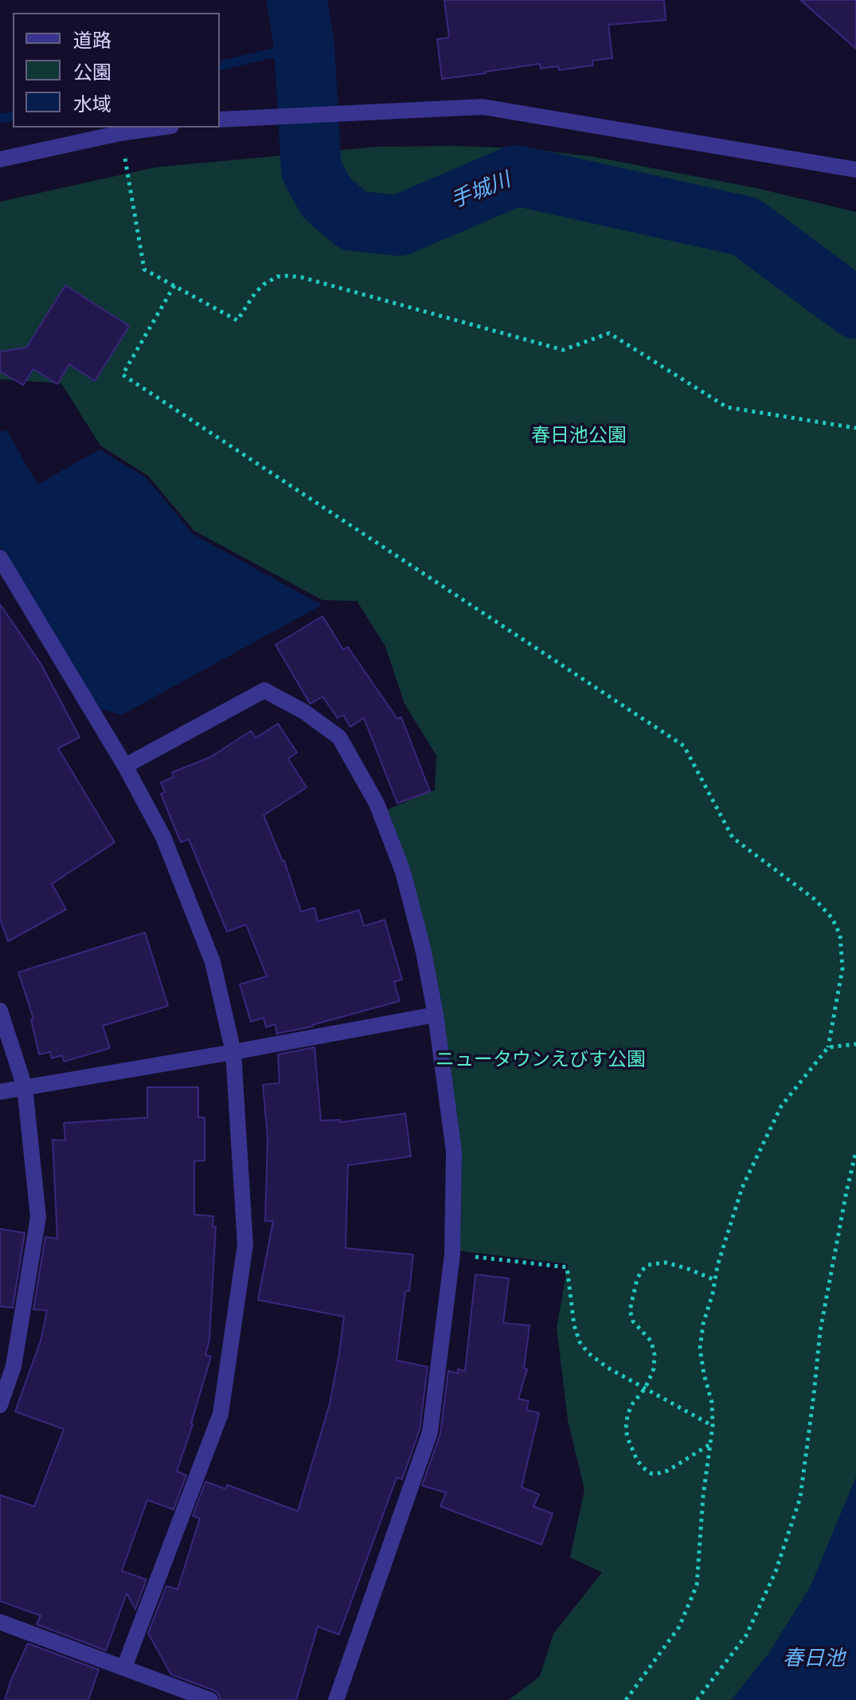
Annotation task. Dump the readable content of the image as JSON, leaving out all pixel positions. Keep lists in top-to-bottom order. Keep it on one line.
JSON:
{"water":["手城川","春日池"],"parks":["春日池公園","ニュータウンえびす公園"],"legend":["道路","公園","水域"]}
